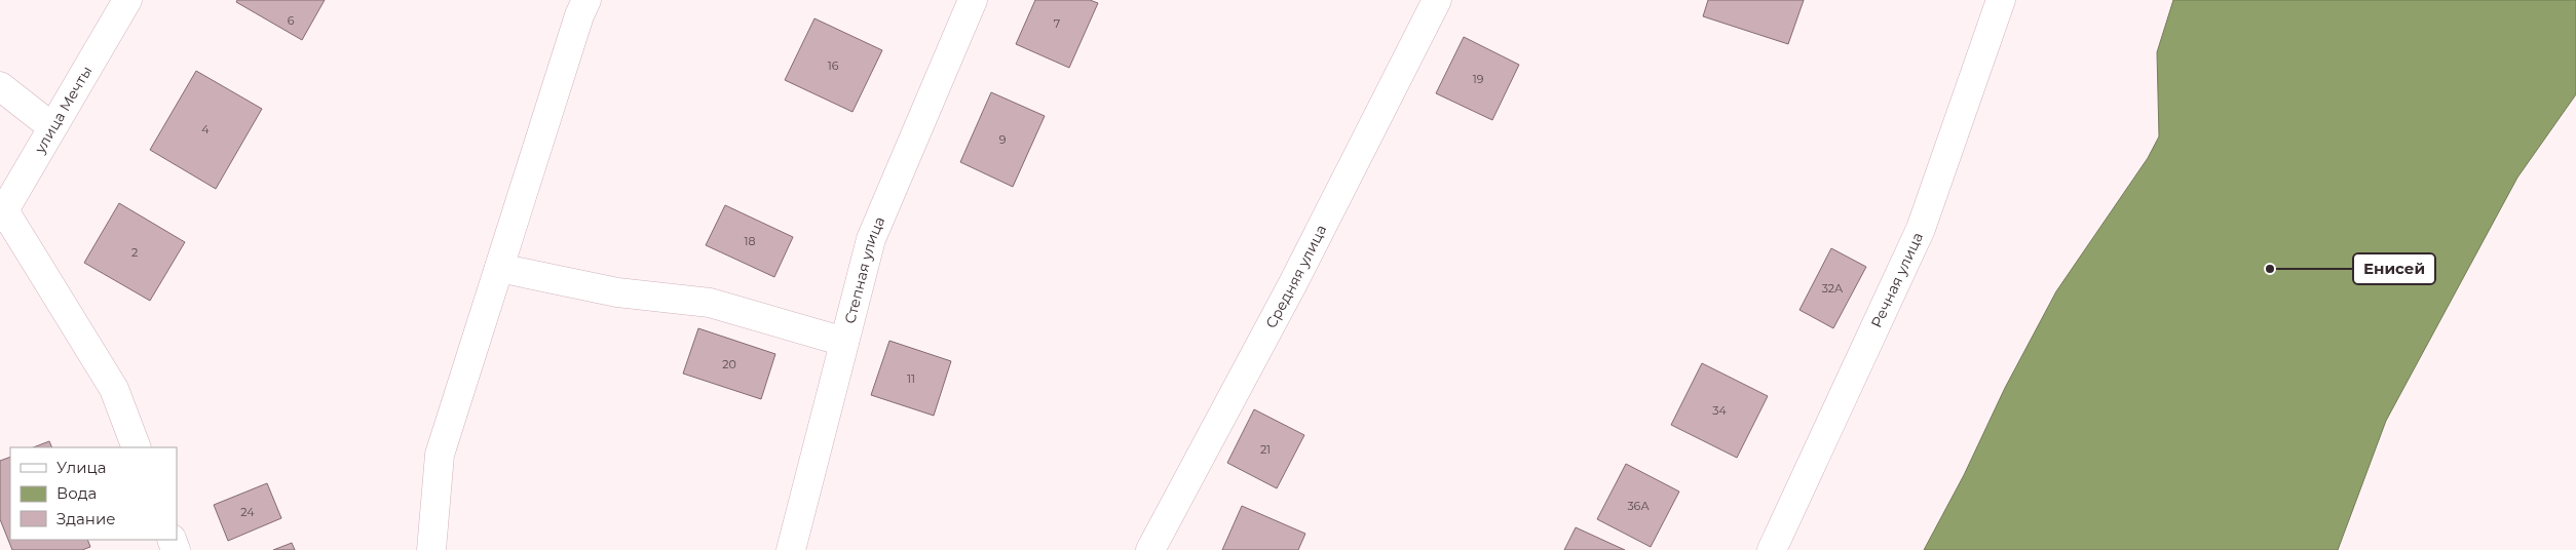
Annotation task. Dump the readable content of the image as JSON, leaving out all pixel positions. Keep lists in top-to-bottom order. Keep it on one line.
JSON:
{"streets":{"street":["улица Мечты","Степная улица","Средняя улица","Речная улица"]},"places":["Енисей"],"house_numbers":["6","7","16","19","4","9","18","2","32А","20","11","34","21","36А","24"],"legend":["Улица","Вода","Здание"]}
